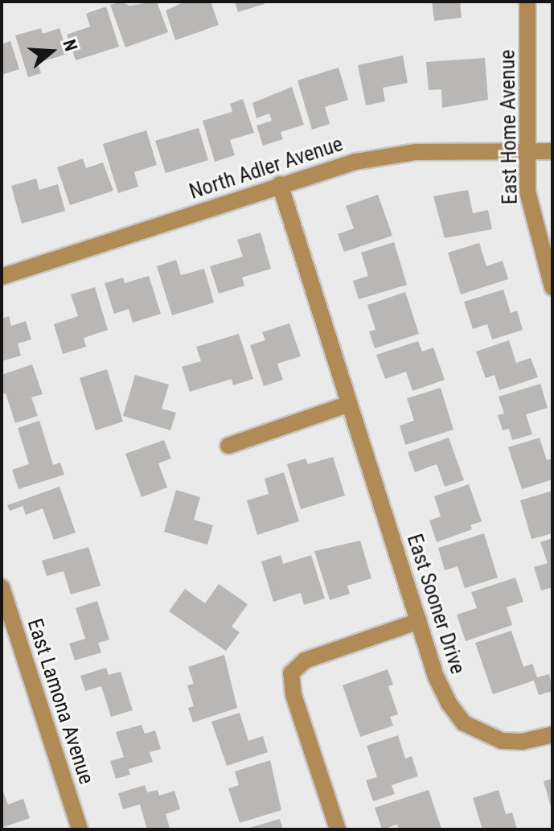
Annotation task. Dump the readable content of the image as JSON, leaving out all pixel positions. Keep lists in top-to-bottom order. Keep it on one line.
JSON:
{"streets":{"street":["East Home Avenue","North Adler Avenue","East Sooner Drive","East Lamona Avenue"]},"crossings":[["East Home Avenue","North Adler Avenue"],["North Adler Avenue","East Sooner Drive"]],"north":"right"}
